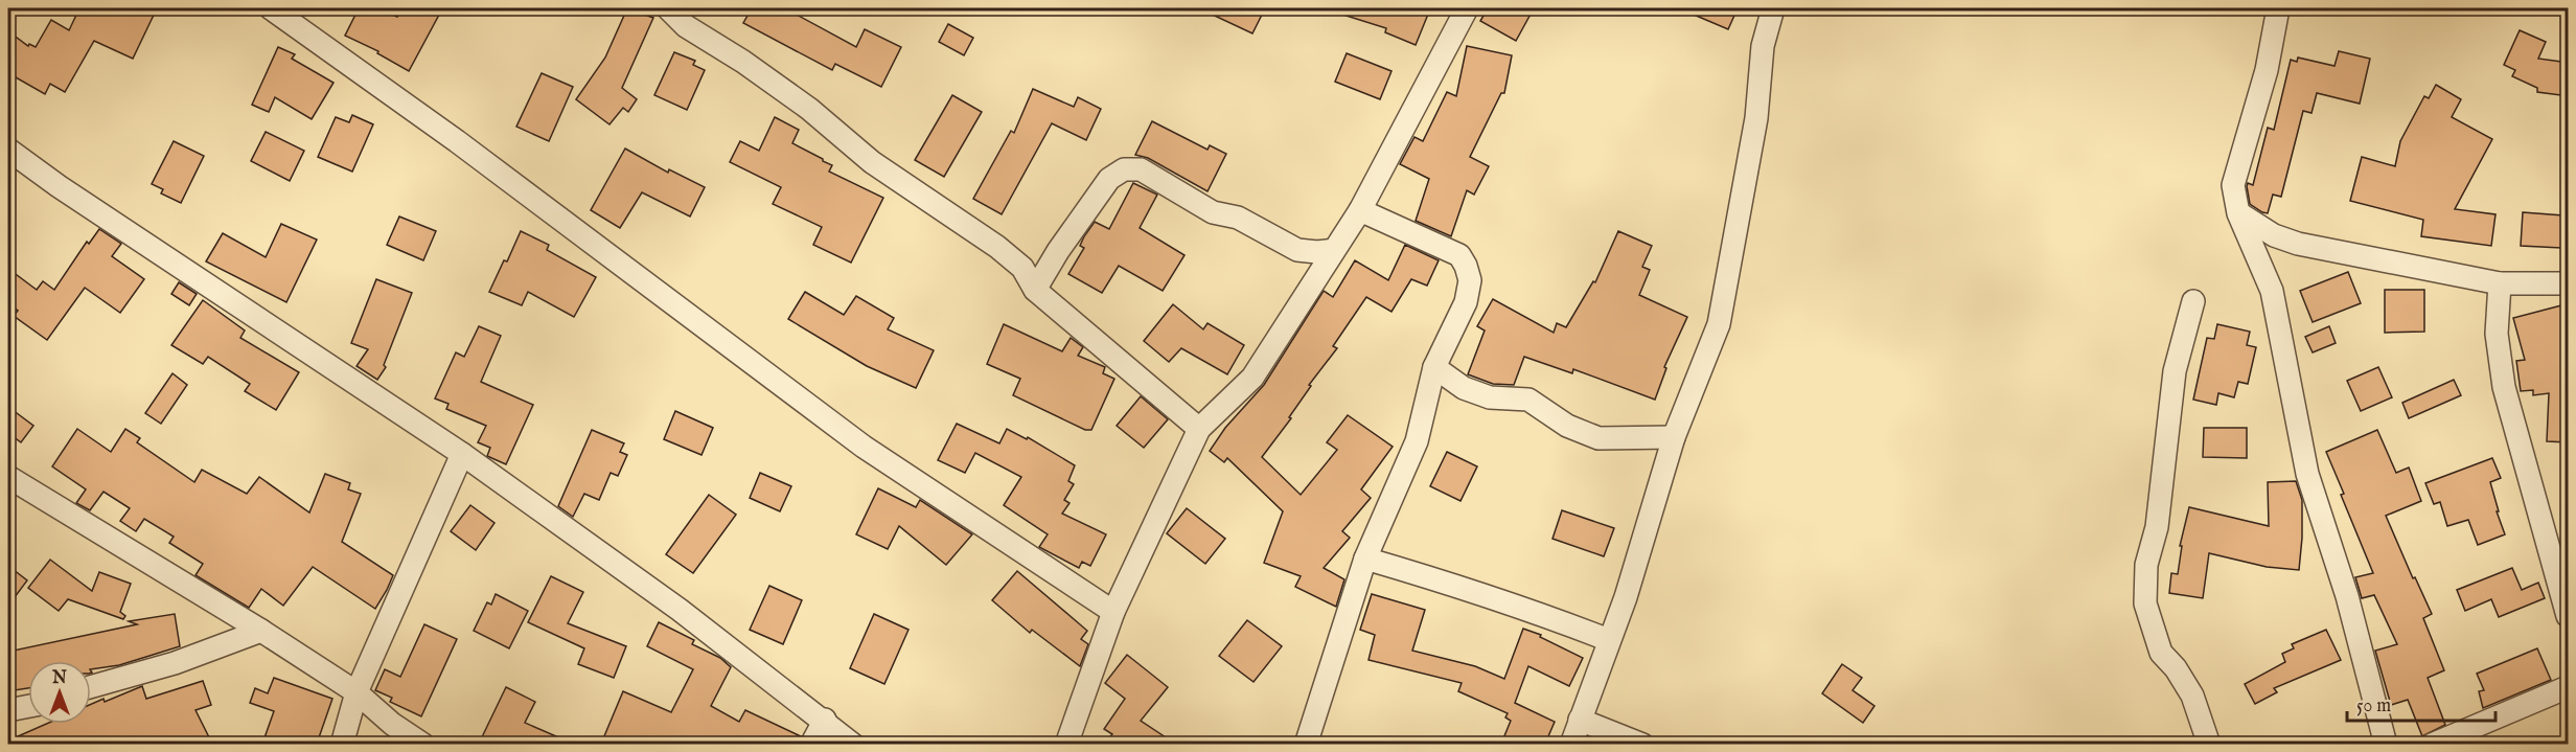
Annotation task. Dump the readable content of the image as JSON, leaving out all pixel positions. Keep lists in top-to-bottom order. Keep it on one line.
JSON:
{"scale_bar":"50 m","north":"top"}
